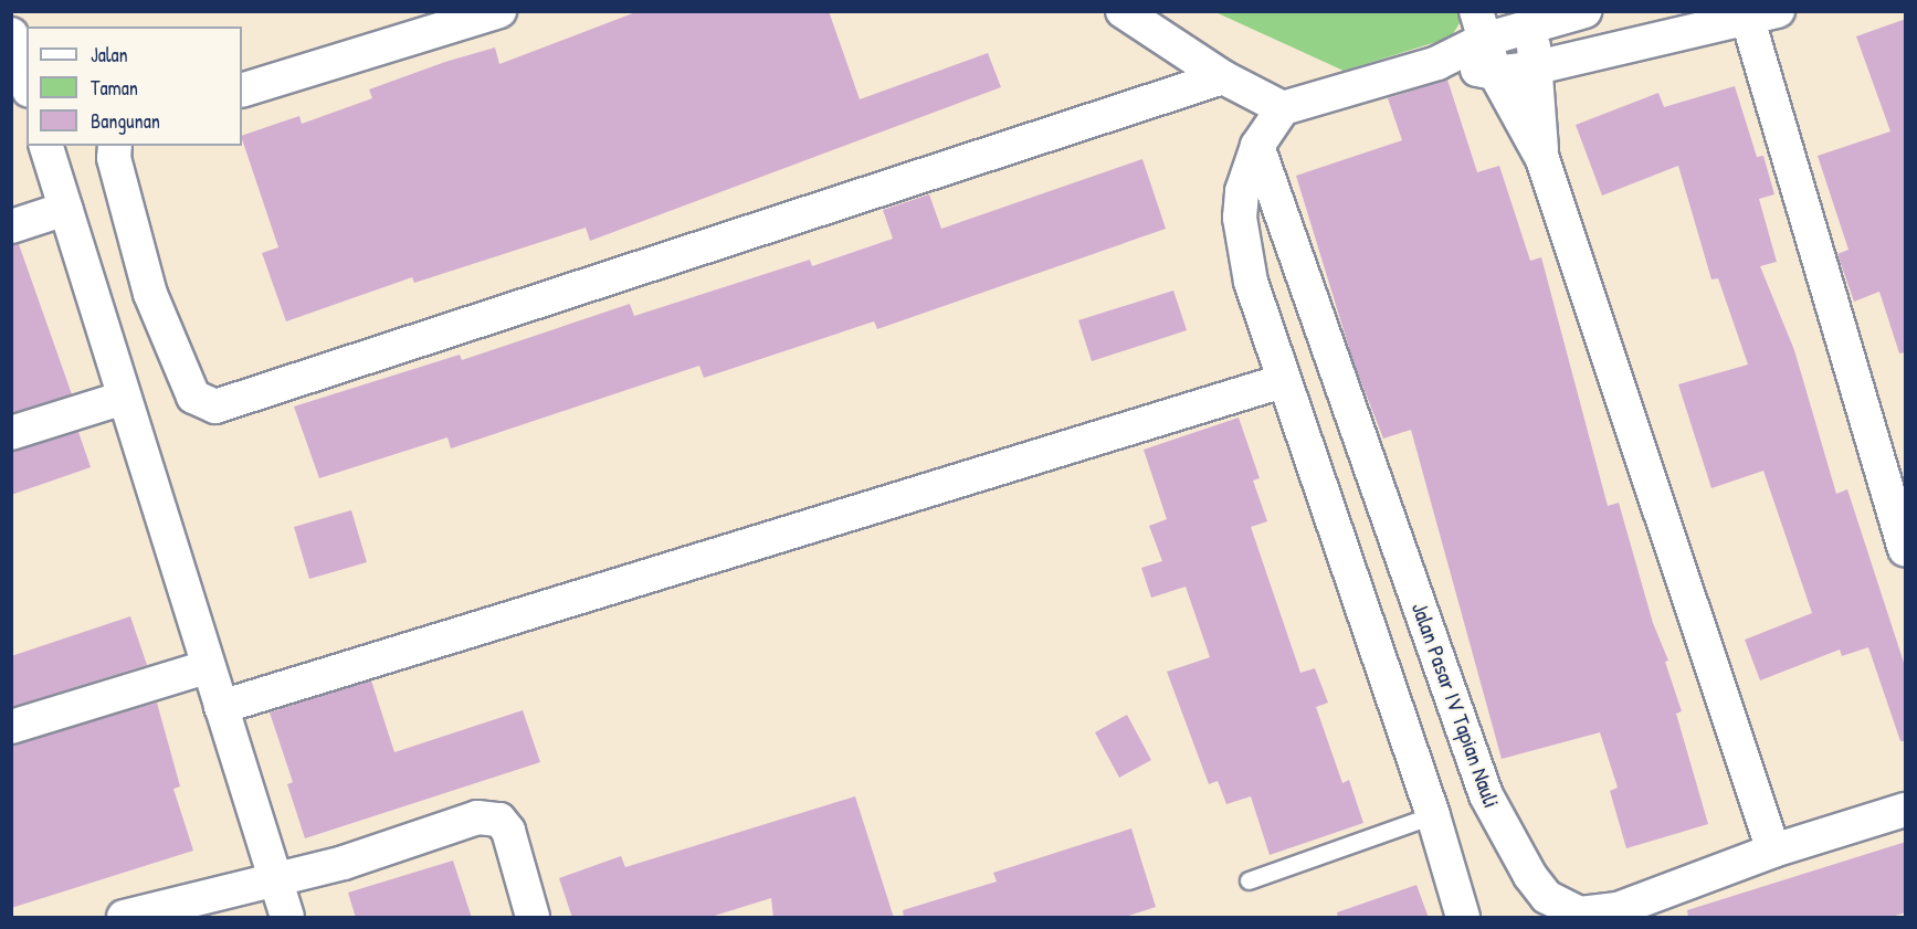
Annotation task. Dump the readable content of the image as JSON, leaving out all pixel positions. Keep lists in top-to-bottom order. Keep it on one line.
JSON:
{"streets":{"street":["Jalan Pasar IV Tapian Nauli"]},"legend":["Jalan","Taman","Bangunan"]}
